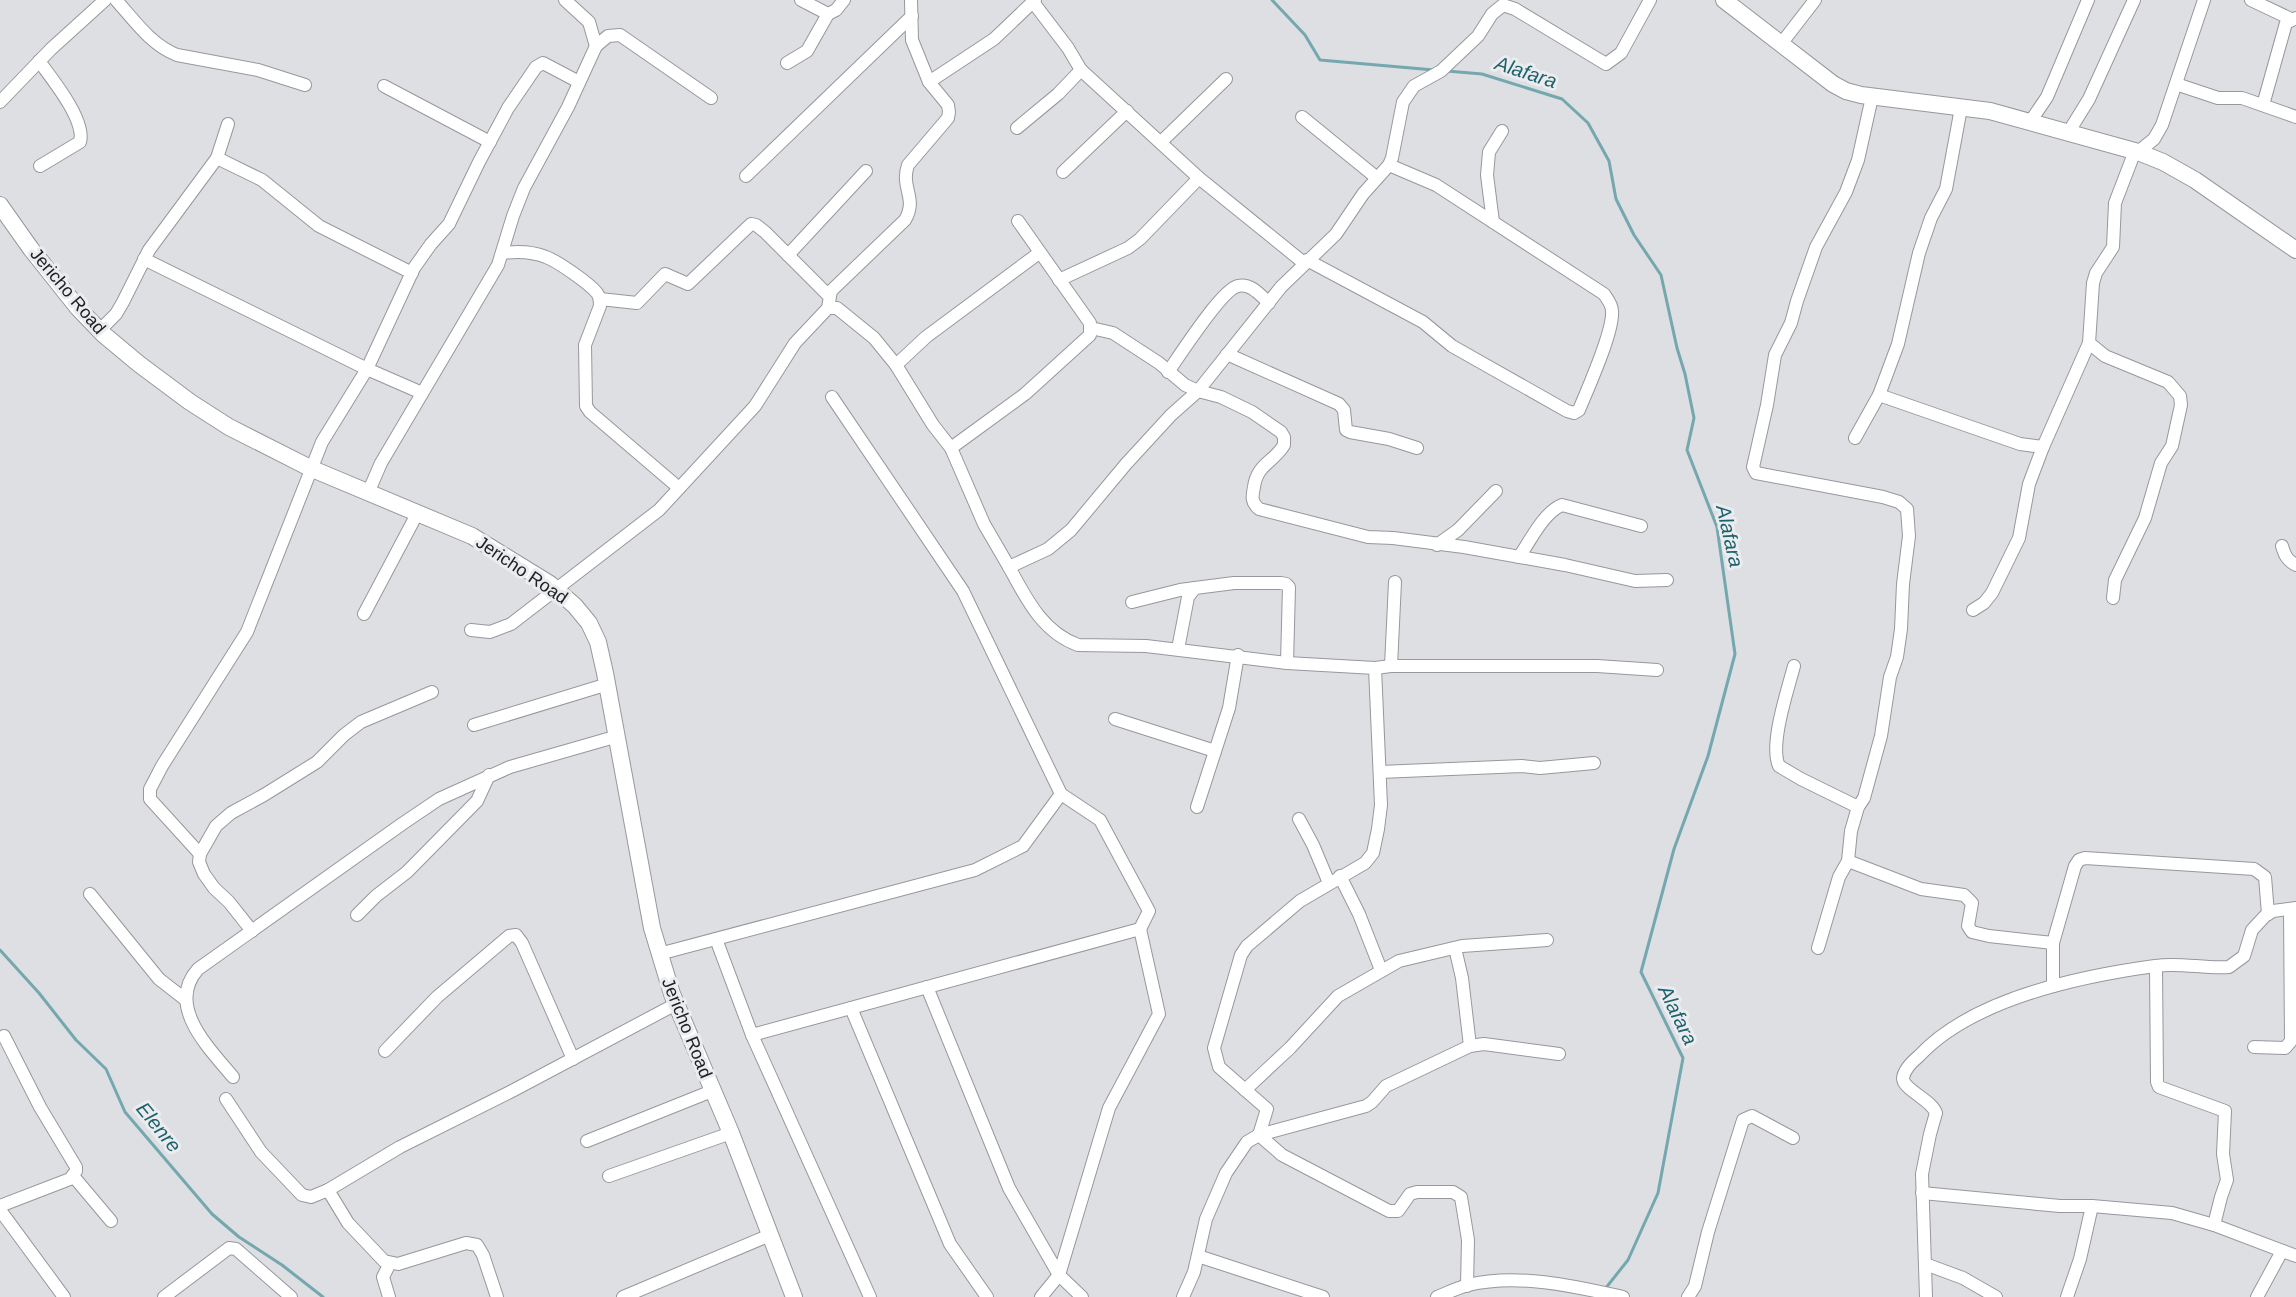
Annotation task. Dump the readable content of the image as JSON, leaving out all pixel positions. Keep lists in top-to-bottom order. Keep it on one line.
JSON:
{"streets":{"street":["Jericho Road"]},"water":["Alafara","Elenre"]}
